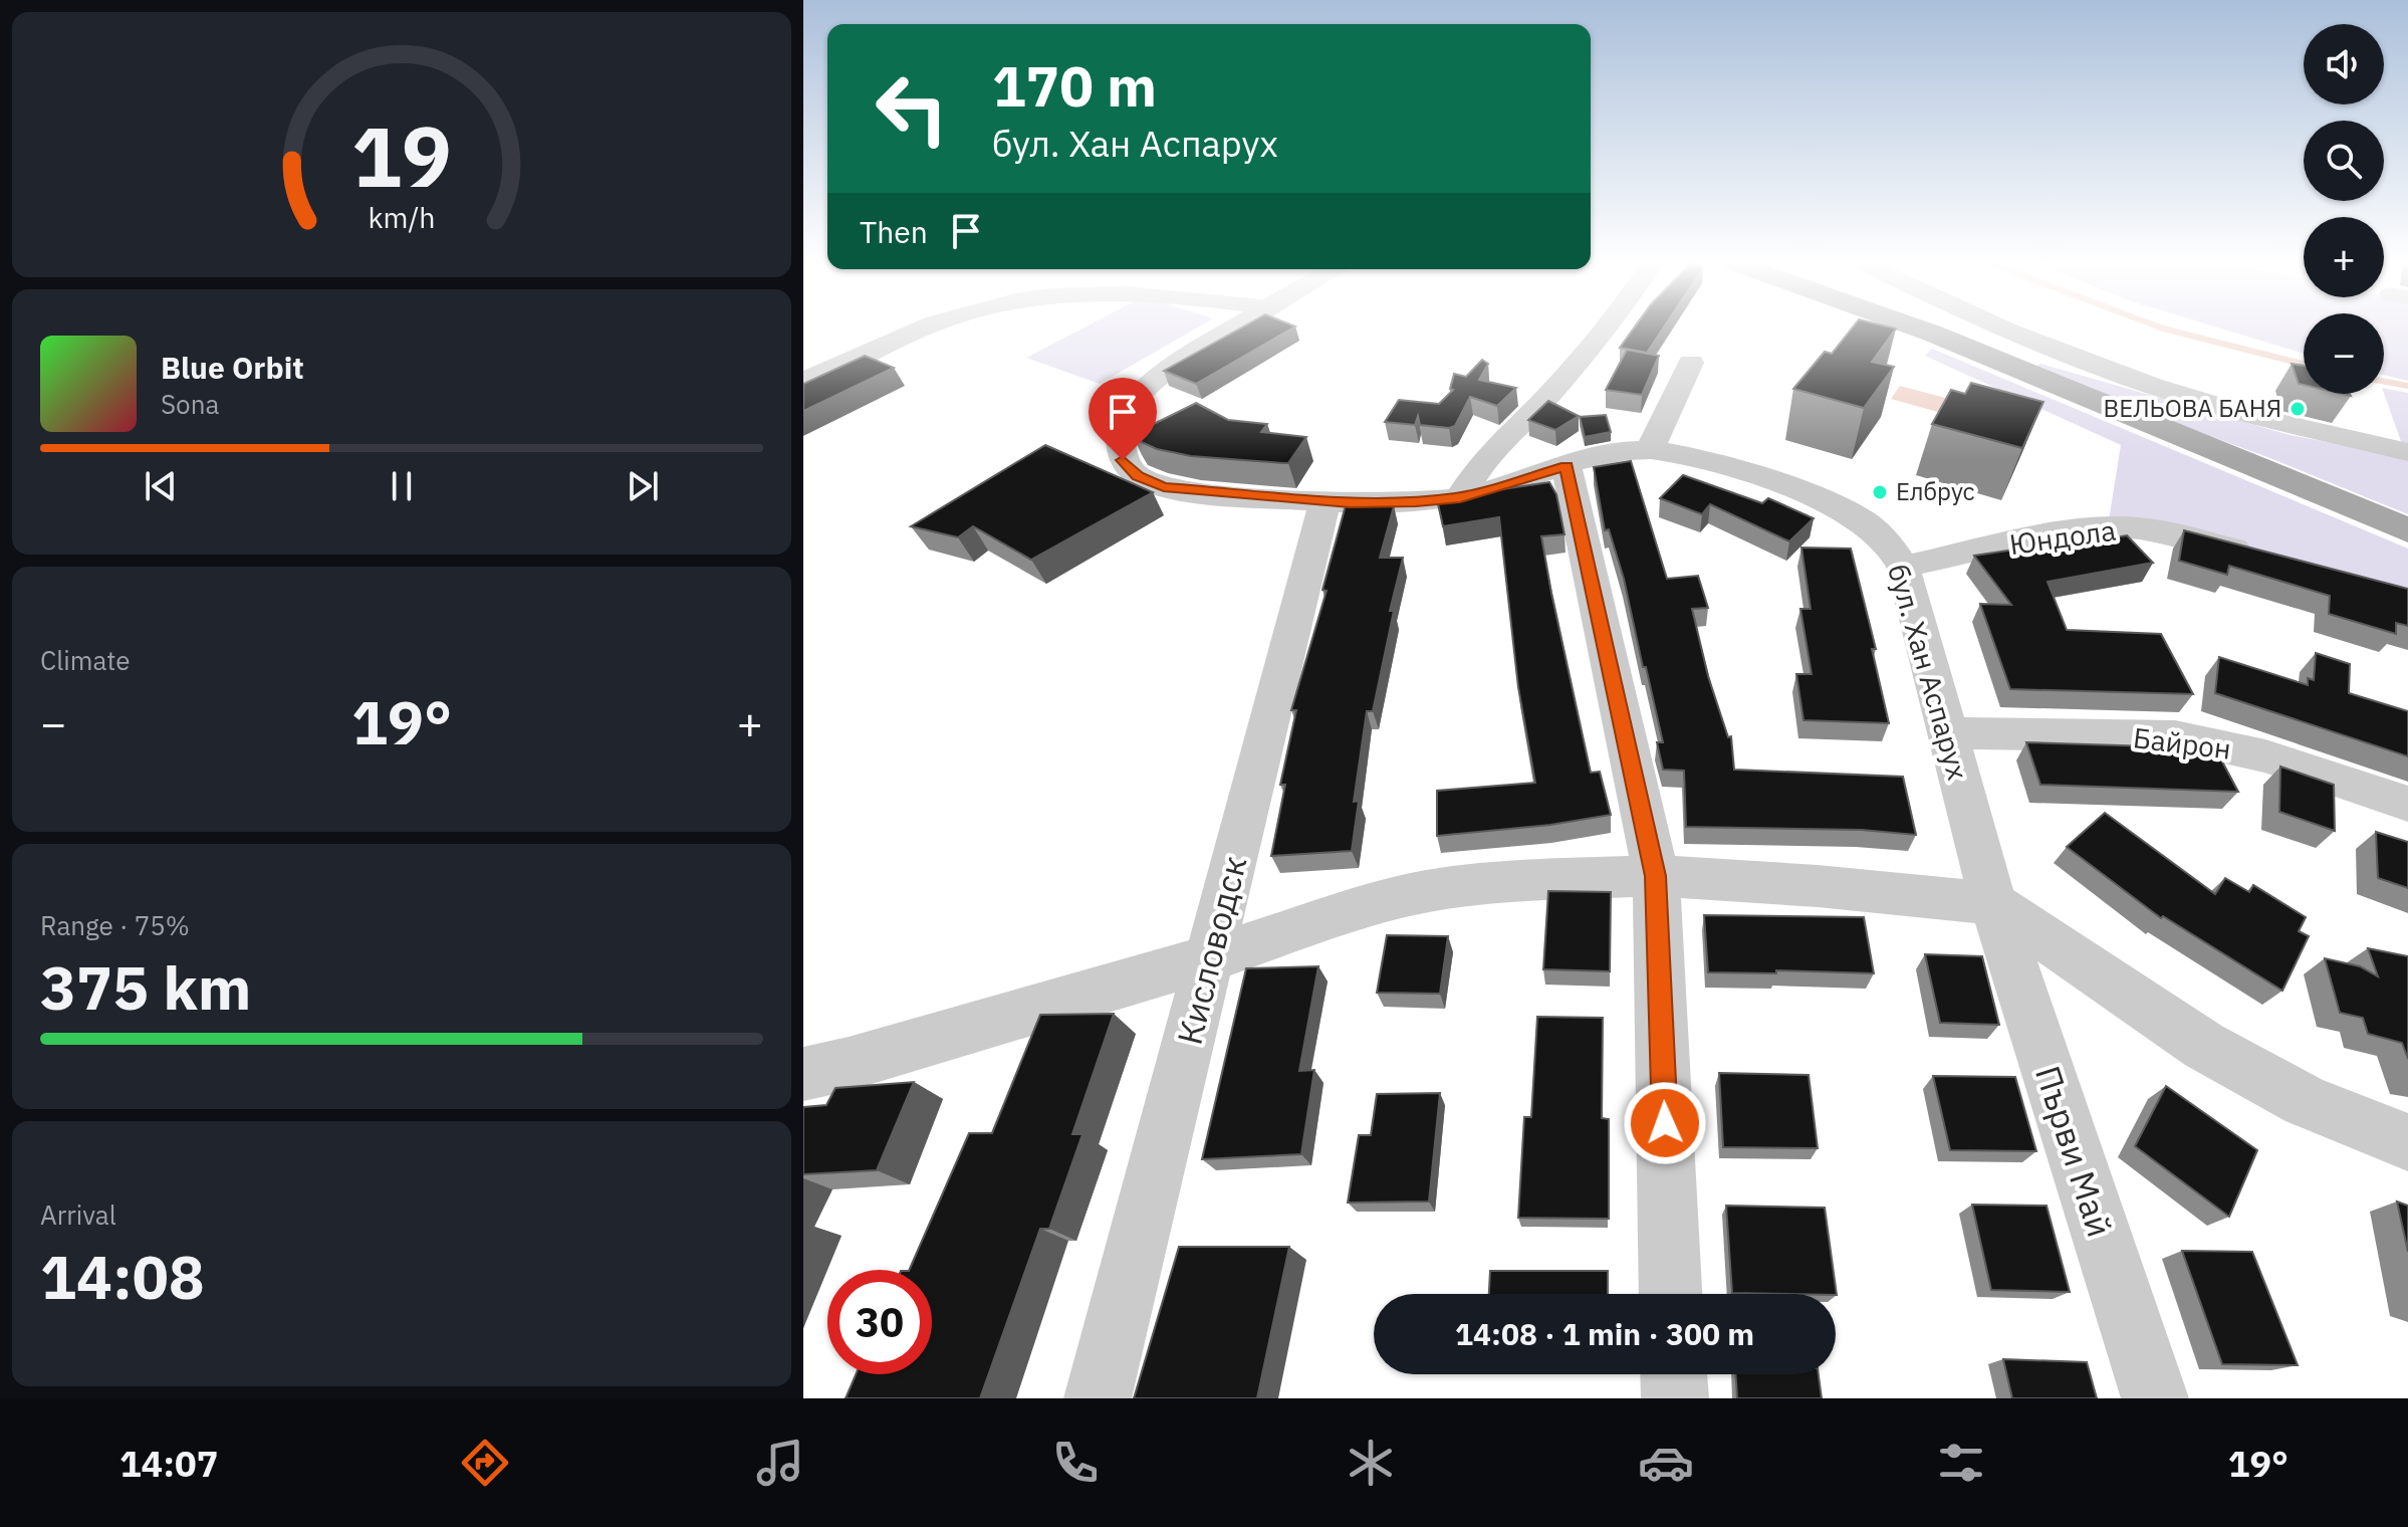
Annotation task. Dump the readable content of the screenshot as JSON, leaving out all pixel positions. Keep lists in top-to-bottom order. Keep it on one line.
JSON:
{"streets":{"street":["Юндола","бул. Хан Аспарух","Байрон","Кисловодск","Първи Май"]},"crossings":[["Юндола","бул. Хан Аспарух"],["бул. Хан Аспарух","Байрон"],["бул. Хан Аспарух","Кисловодск"],["бул. Хан Аспарух","Първи Май"]],"places":["ВЕЛЬОВА БАНЯ","Елбрус"],"page":{"map_buttons":["+","−"],"turn":["170 m","бул. Хан Аспарух"],"then":"Then","song":["Blue Orbit","Sona"],"tile":["Climate",["Range · 75%","375 km"],["Arrival","14:08"]],"heat":["−","19°","+"],"limit":"30","trip":"14:08 · 1 min · 300 m","tabs":["14:07","19°"],"gauge":["19","km/h"]}}
